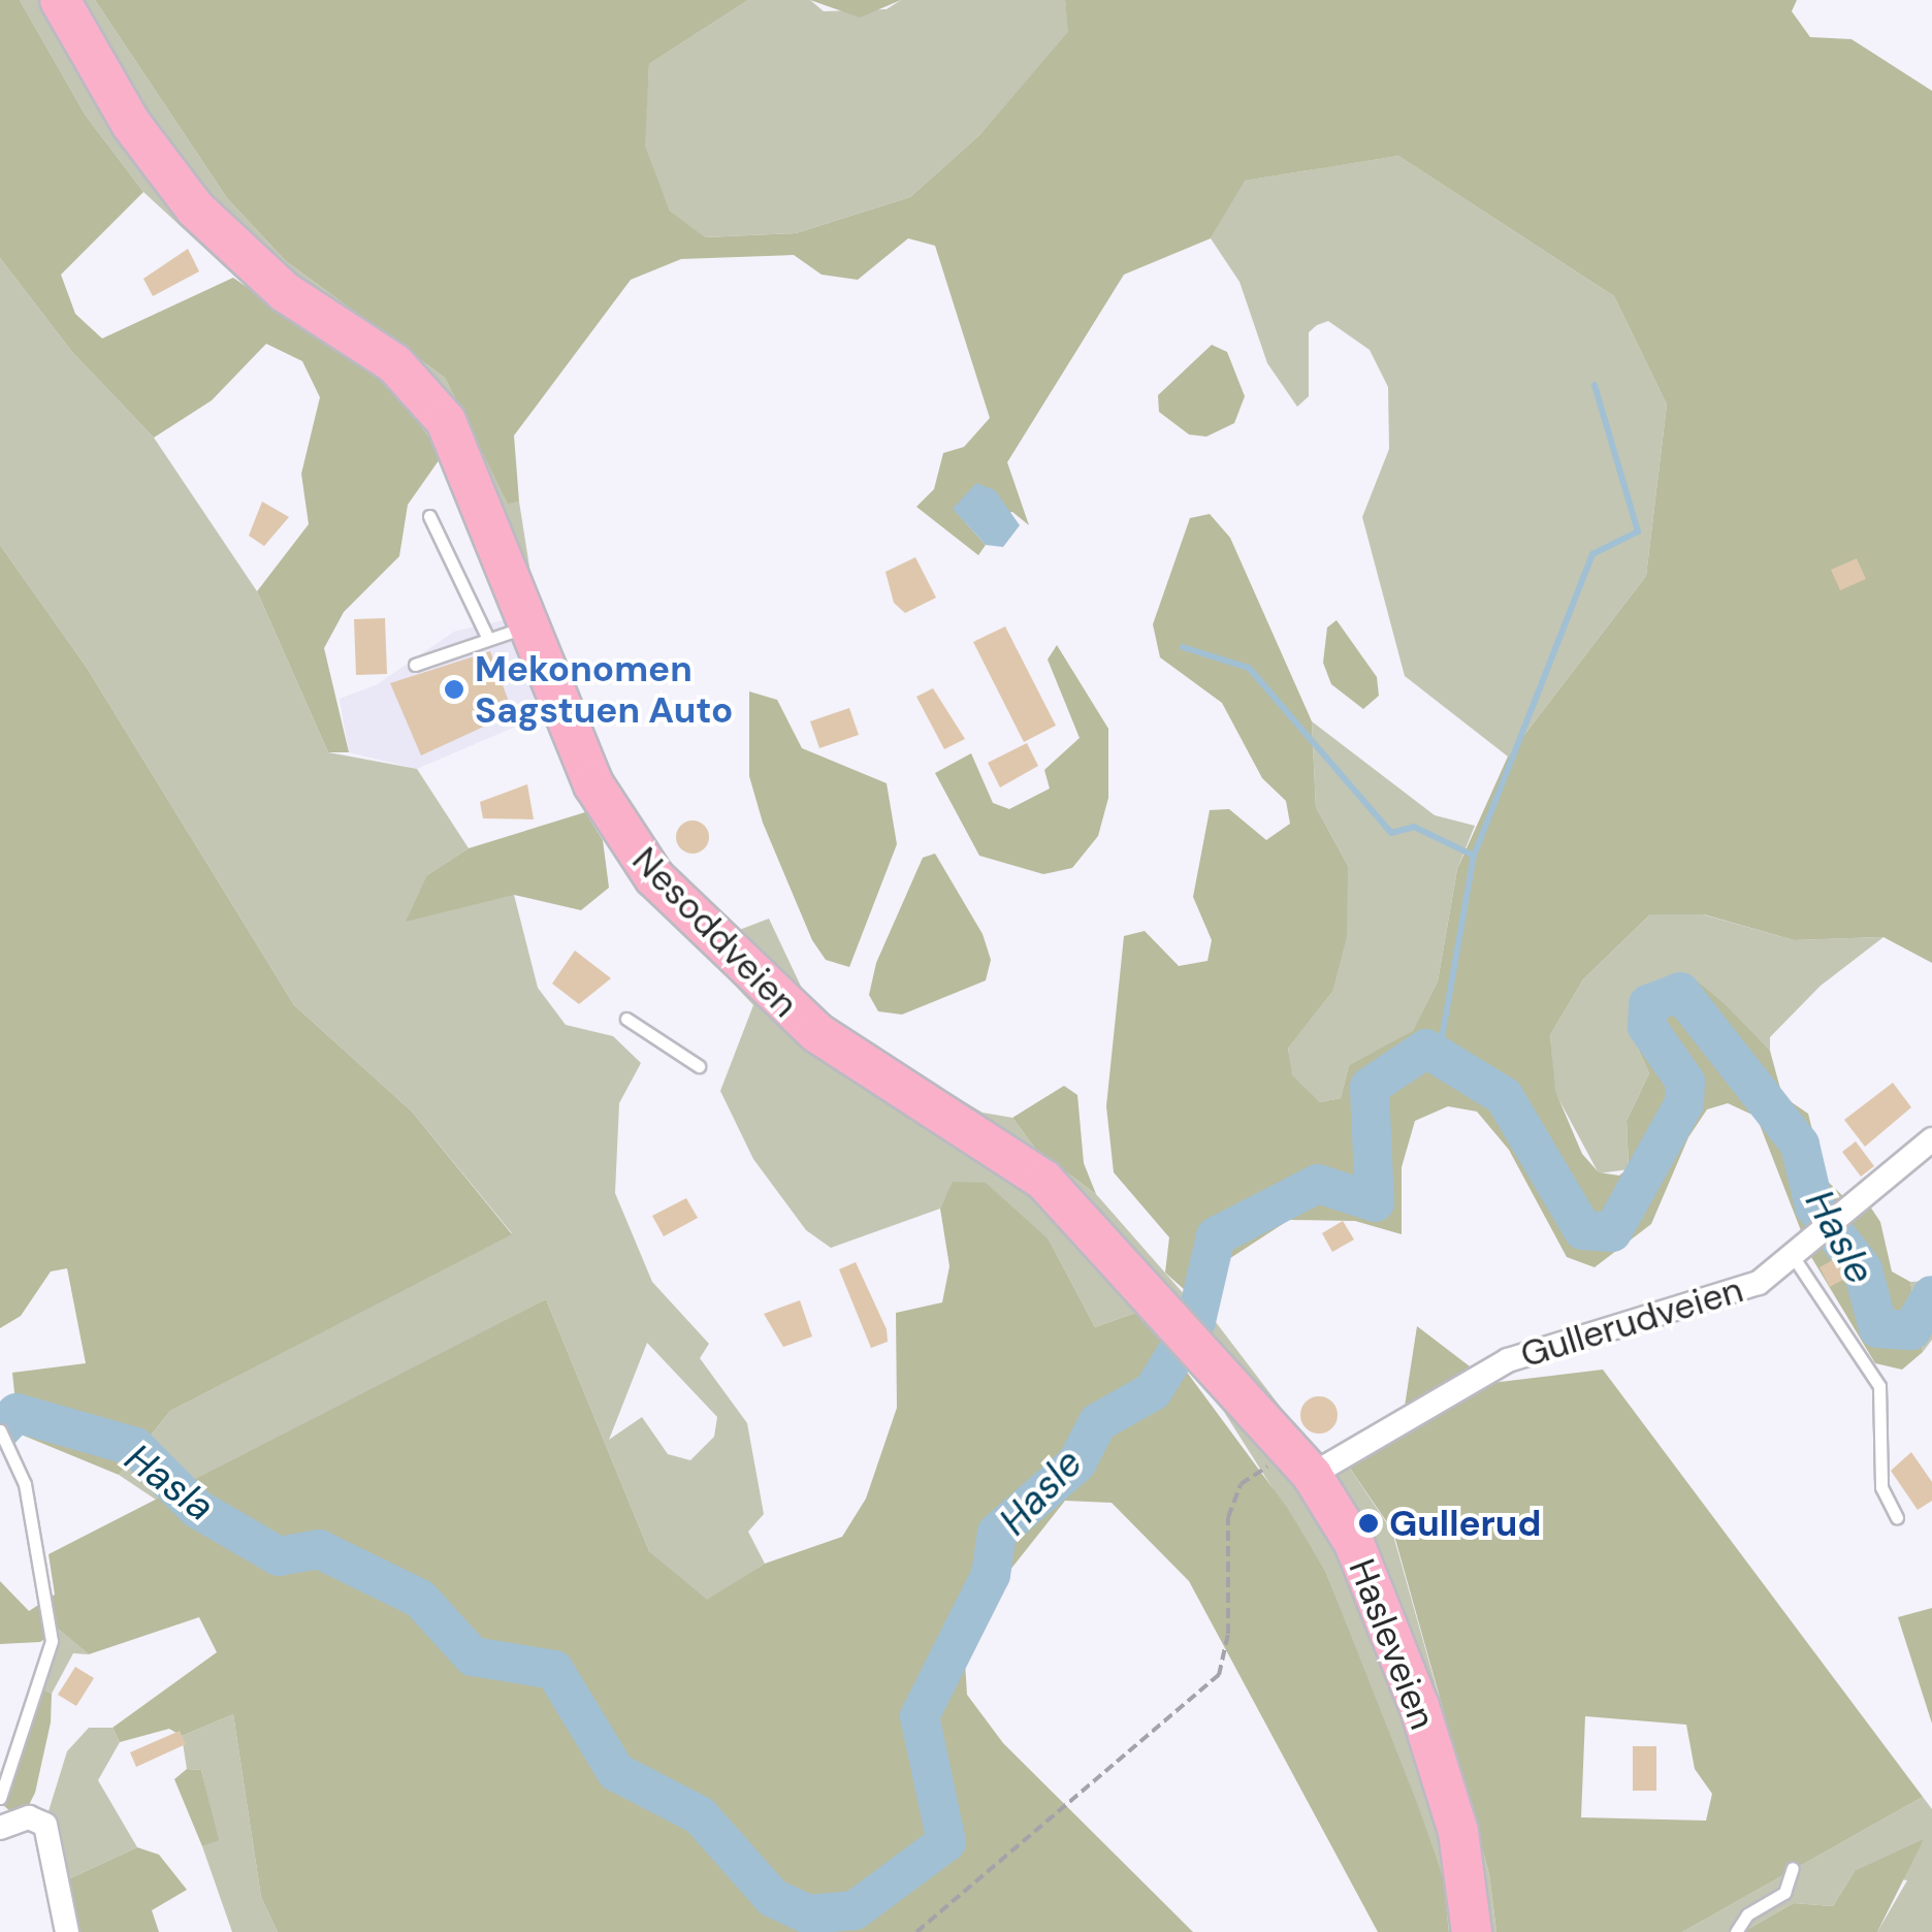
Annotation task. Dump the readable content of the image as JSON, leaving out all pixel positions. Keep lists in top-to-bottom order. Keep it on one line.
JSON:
{"streets":{"main road":["Nesoddveien","Hasleveien"],"street":["Gullerudveien"]},"crossings":[["Nesoddveien","Hasleveien"],["Gullerudveien","Hasleveien"]],"water":["Hasle","Hasla"],"places":["Mekonomen Sagstuen Auto","Gullerud"]}
